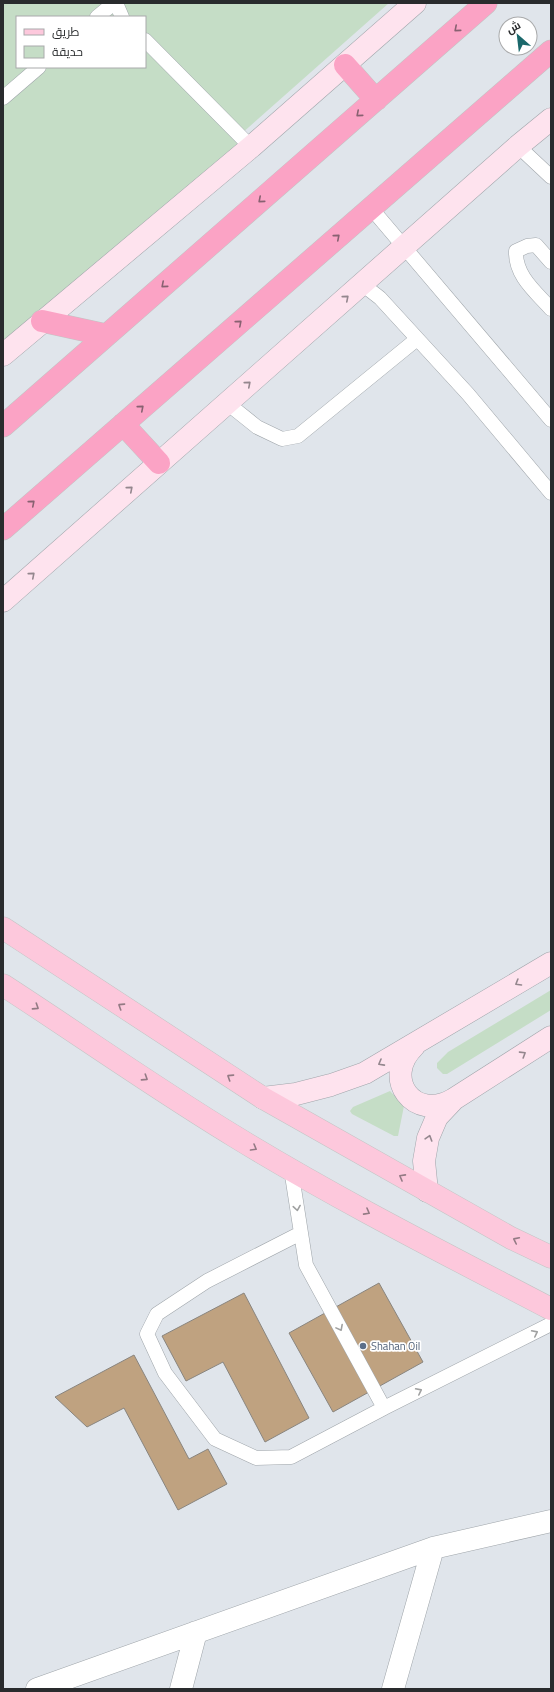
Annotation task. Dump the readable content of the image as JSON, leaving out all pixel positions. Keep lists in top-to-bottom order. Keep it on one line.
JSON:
{"places":["Shahan Oil"],"legend":["طريق","حديقة"],"north":"top left"}
